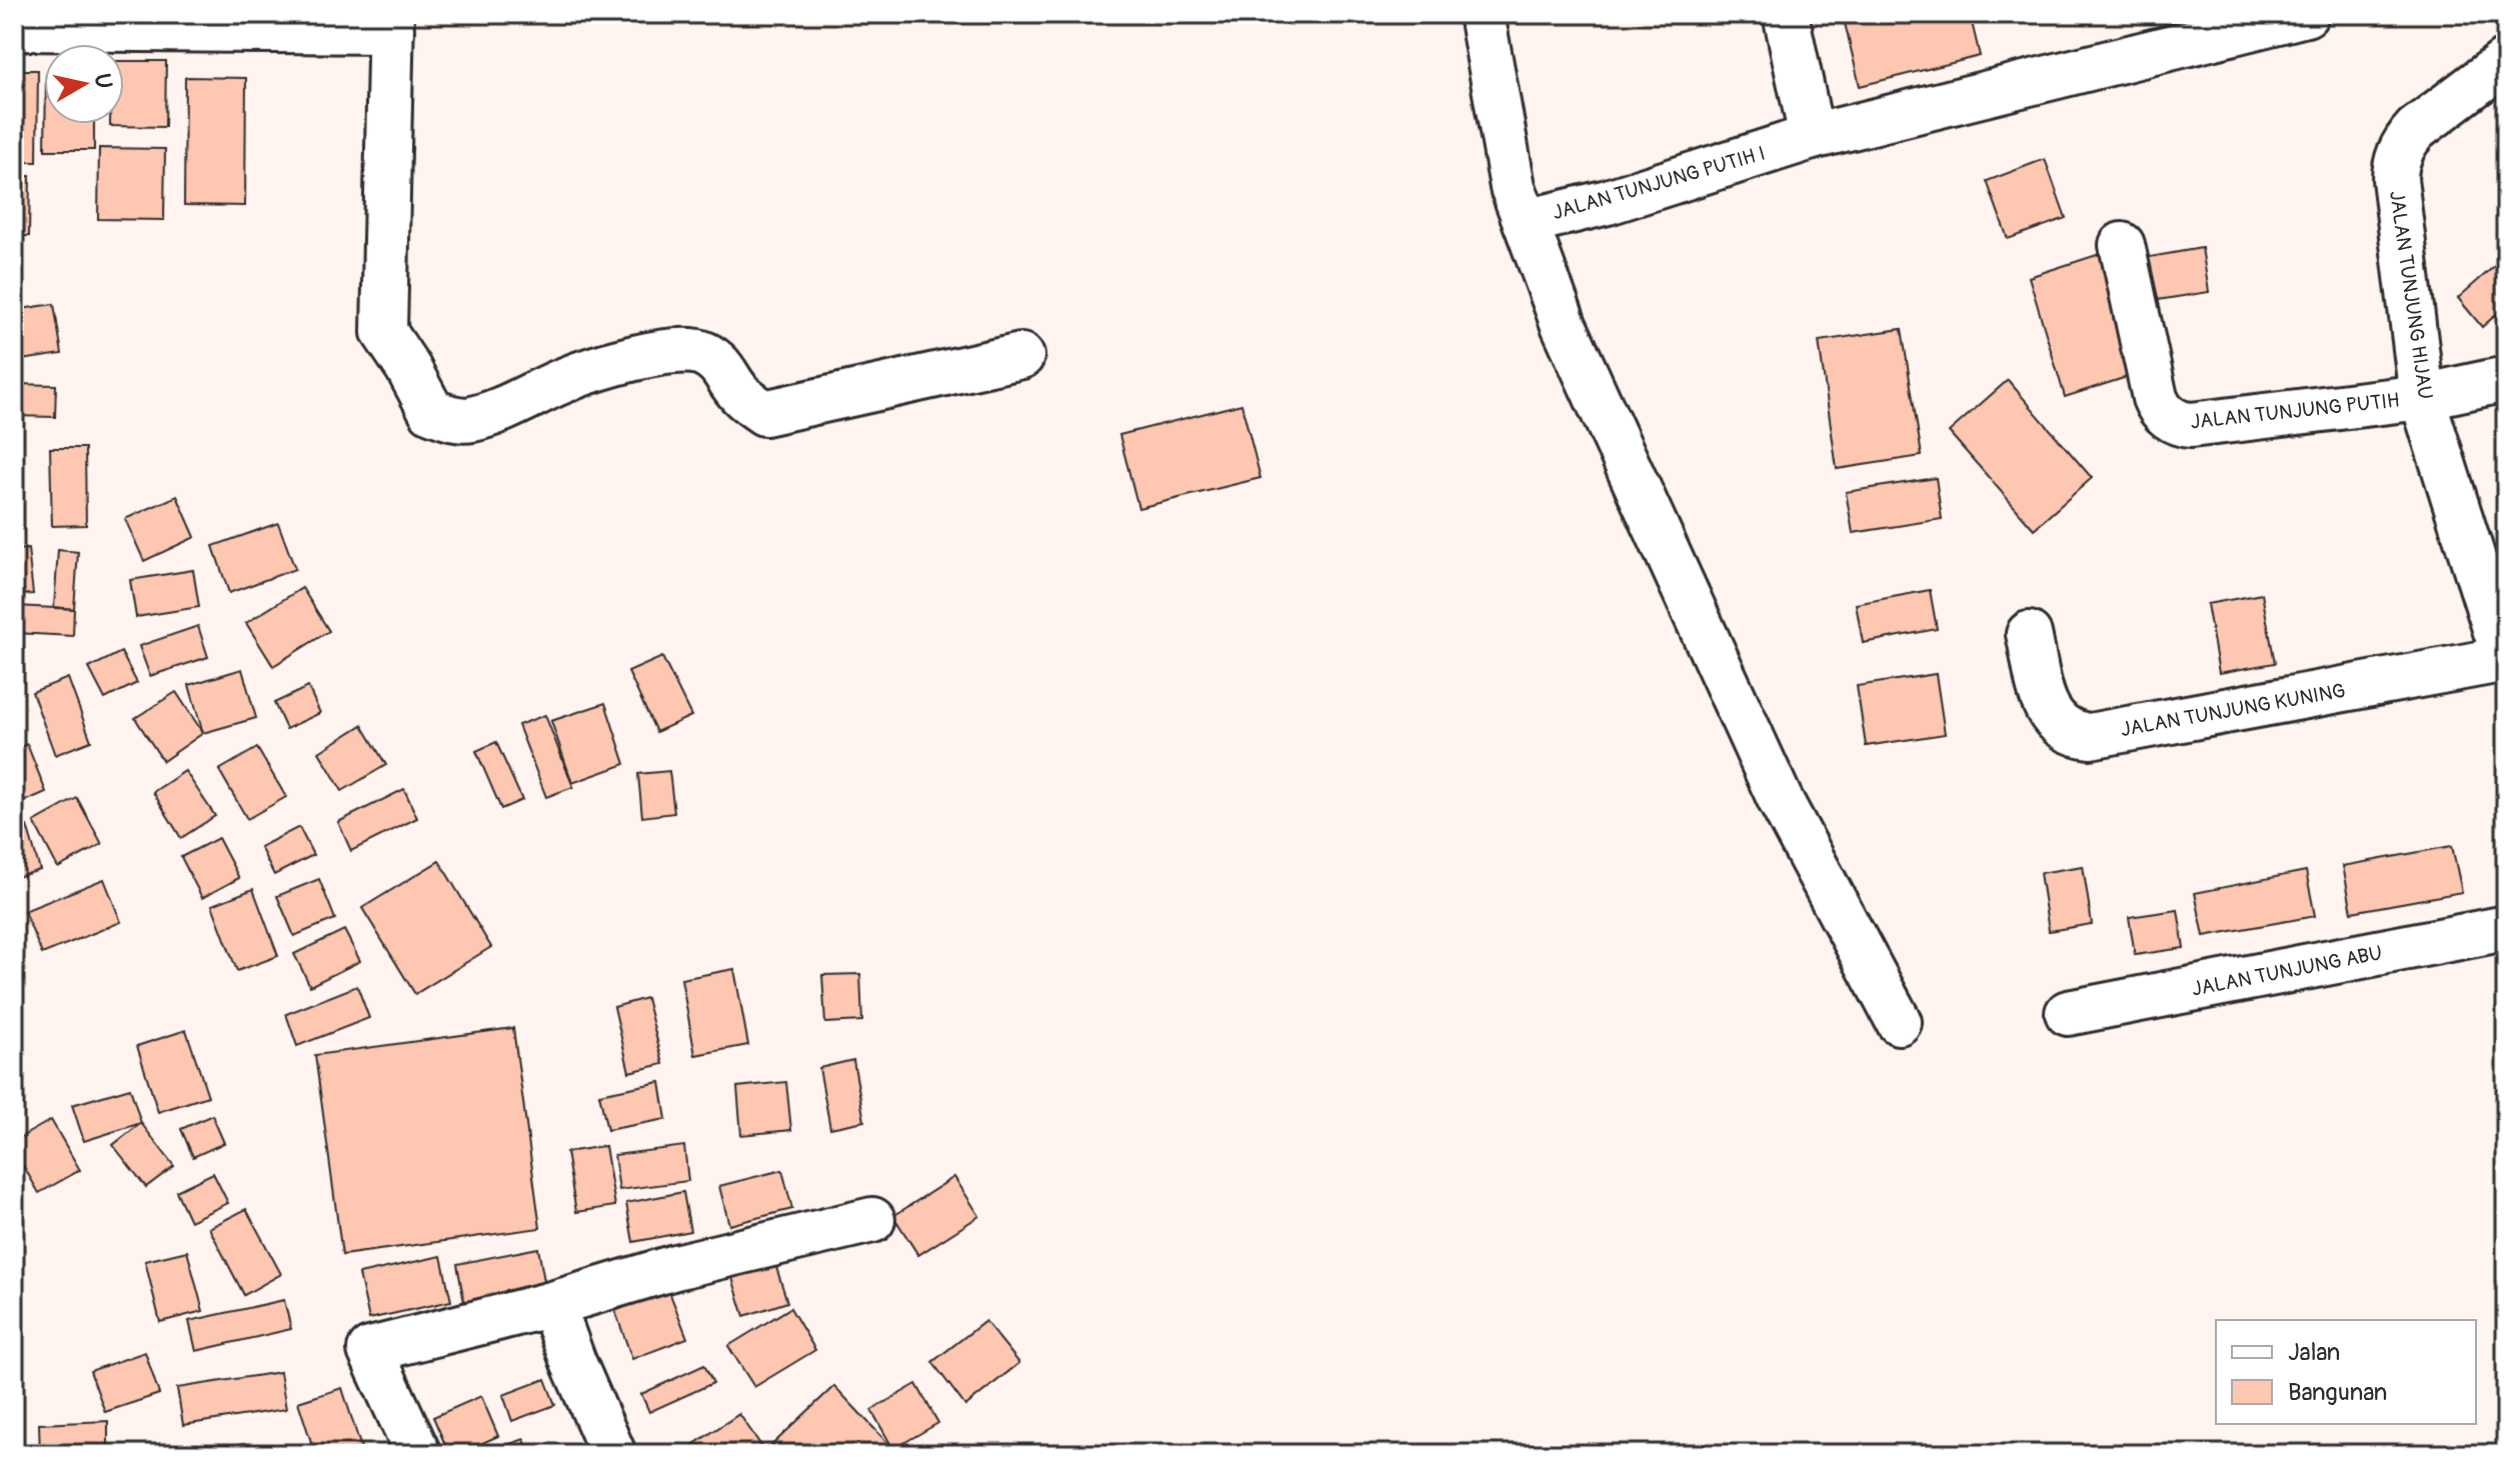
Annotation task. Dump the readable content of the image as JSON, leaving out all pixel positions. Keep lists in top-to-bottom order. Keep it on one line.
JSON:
{"streets":{"street":["JALAN TUNJUNG PUTIH I","JALAN TUNJUNG HIJAU","JALAN TUNJUNG PUTIH","JALAN TUNJUNG KUNING","JALAN TUNJUNG ABU"]},"crossings":[["JALAN TUNJUNG HIJAU","JALAN TUNJUNG PUTIH"],["JALAN TUNJUNG HIJAU","JALAN TUNJUNG KUNING"]],"legend":["Jalan","Bangunan"],"north":"right"}
